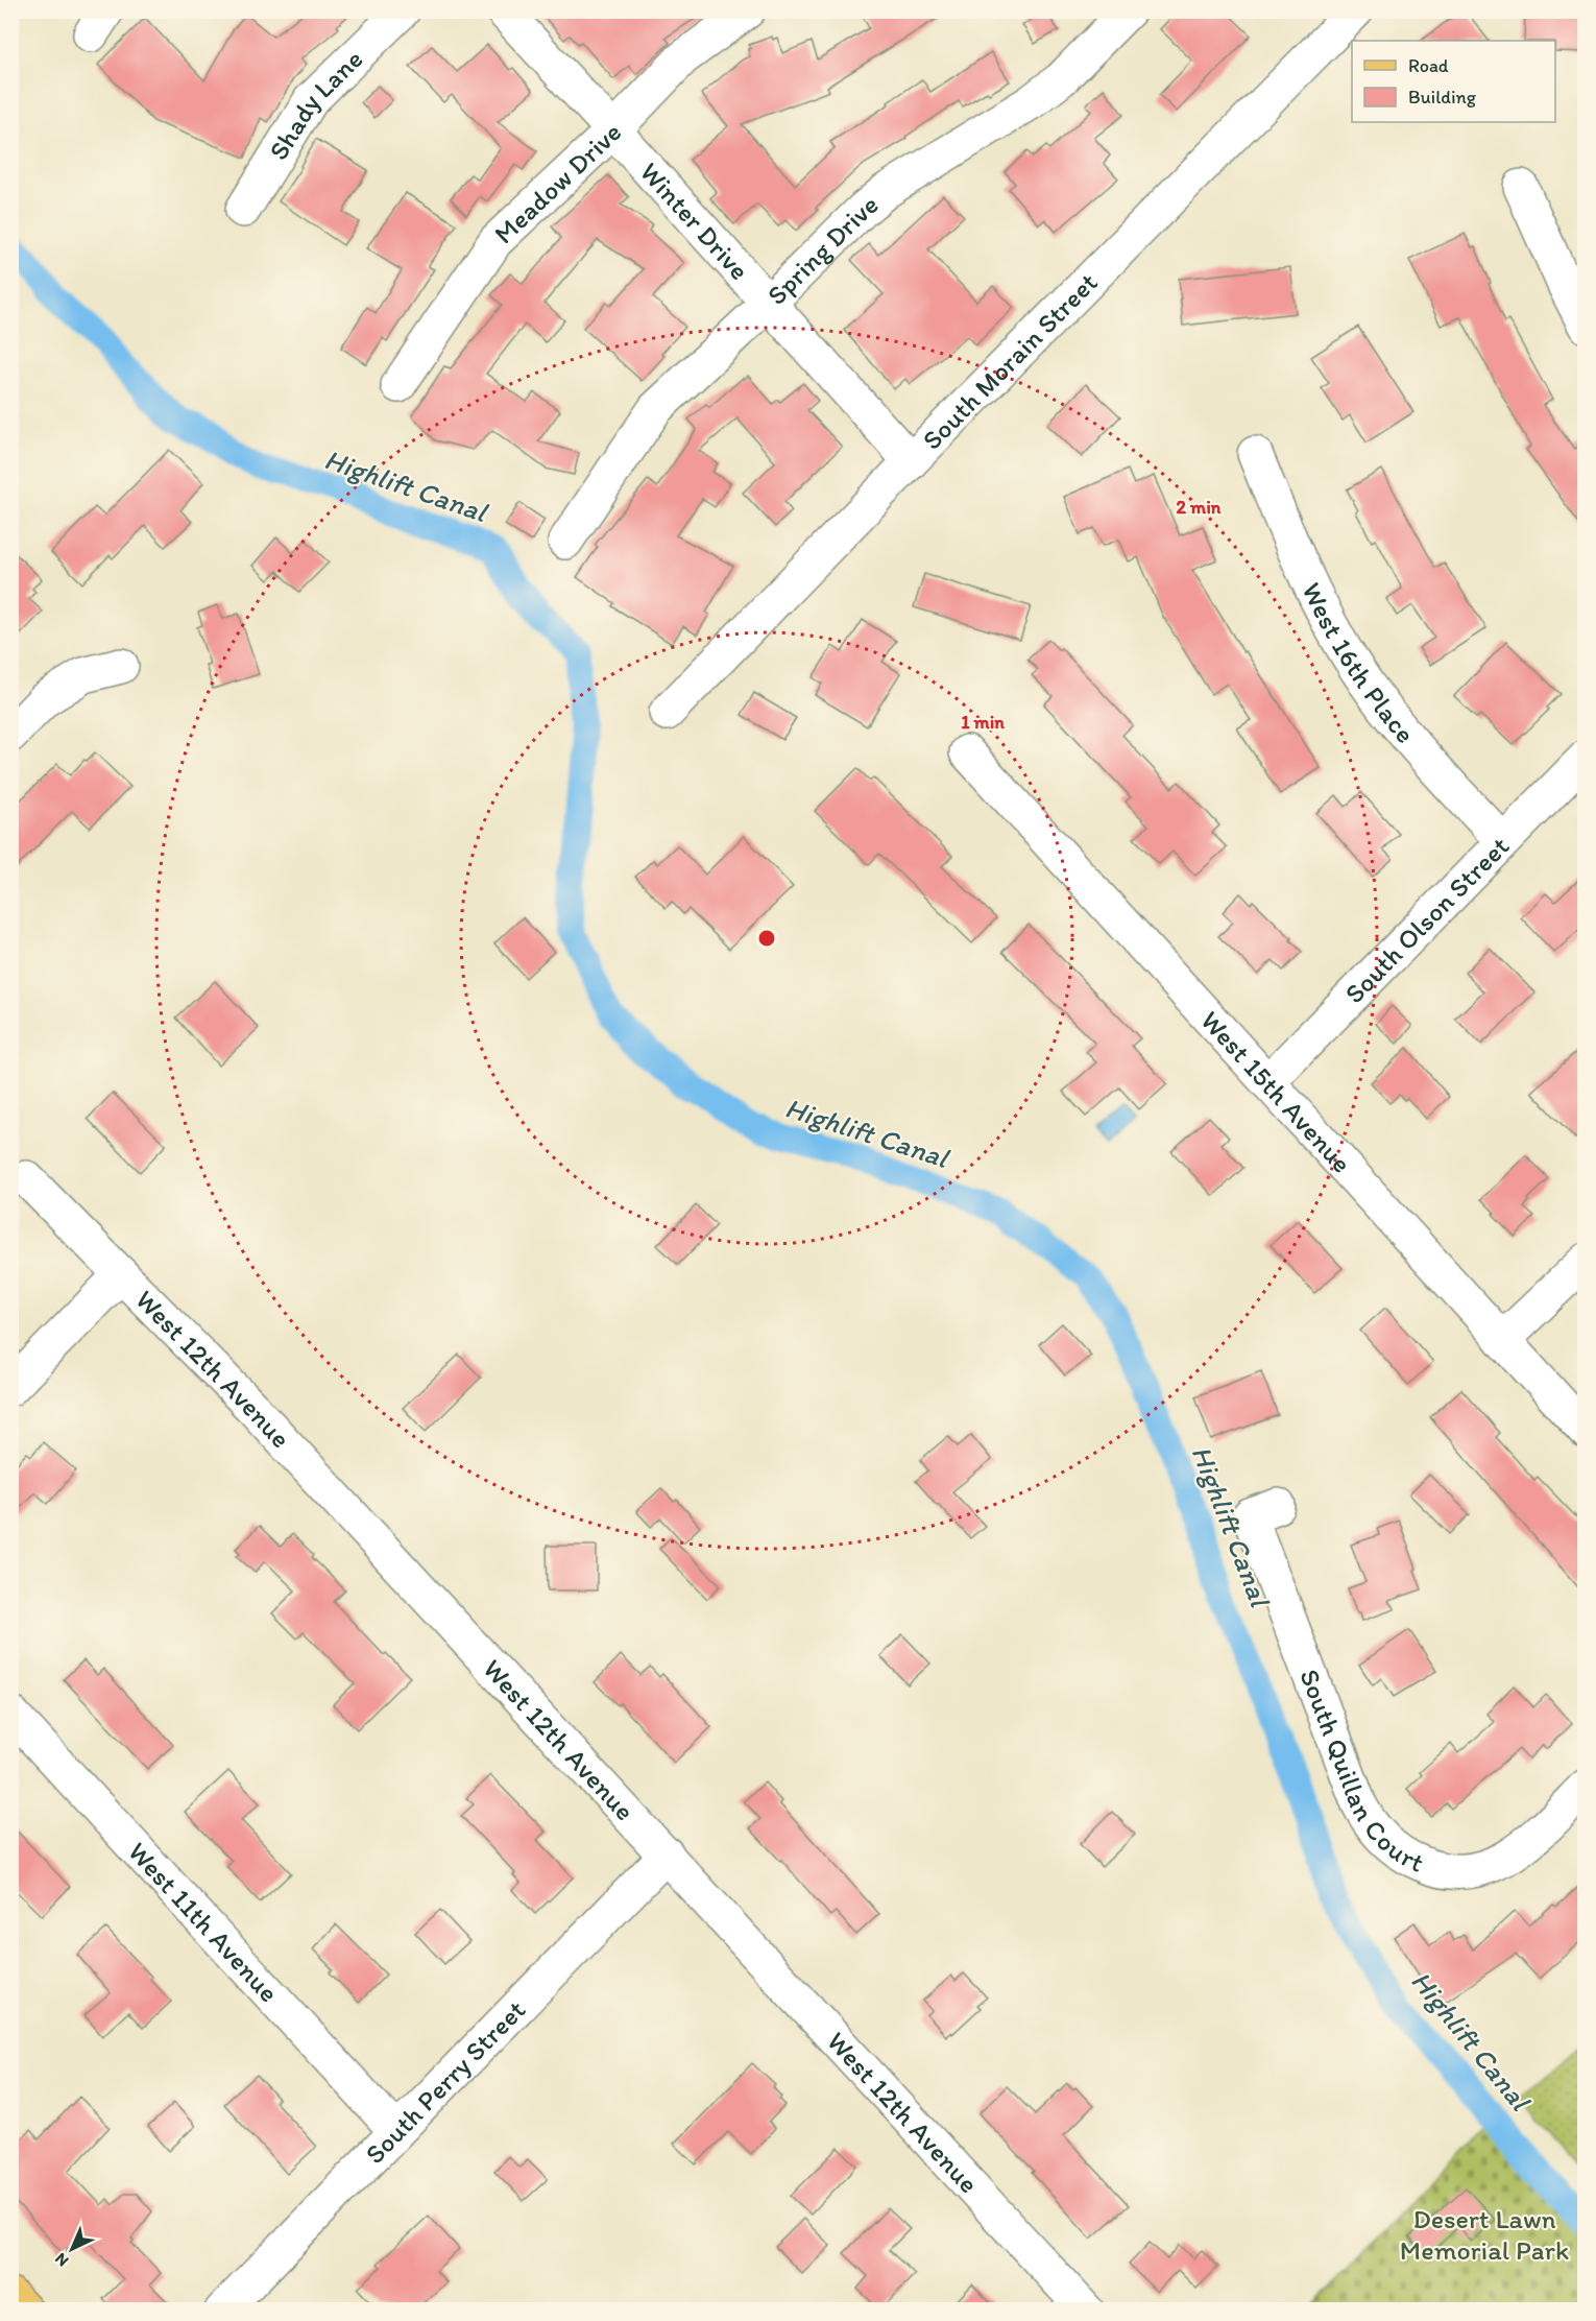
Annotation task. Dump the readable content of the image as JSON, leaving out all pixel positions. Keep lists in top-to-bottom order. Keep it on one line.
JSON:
{"streets":{"street":["Shady Lane","Meadow Drive","Winter Drive","Spring Drive","South Morain Street","West 16th Place","South Olson Street","West 15th Avenue","West 12th Avenue","South Quillan Court","West 11th Avenue","South Perry Street"]},"crossings":[["Meadow Drive","Winter Drive"],["Winter Drive","Spring Drive"],["Winter Drive","South Morain Street"],["West 16th Place","South Olson Street"],["South Olson Street","West 15th Avenue"],["West 12th Avenue","South Perry Street"],["West 11th Avenue","South Perry Street"]],"water":["Highlift Canal"],"parks":["Desert Lawn Memorial Park"],"legend":["Road","Building"],"north":"bottom left","rings":["2 min","1 min"]}
